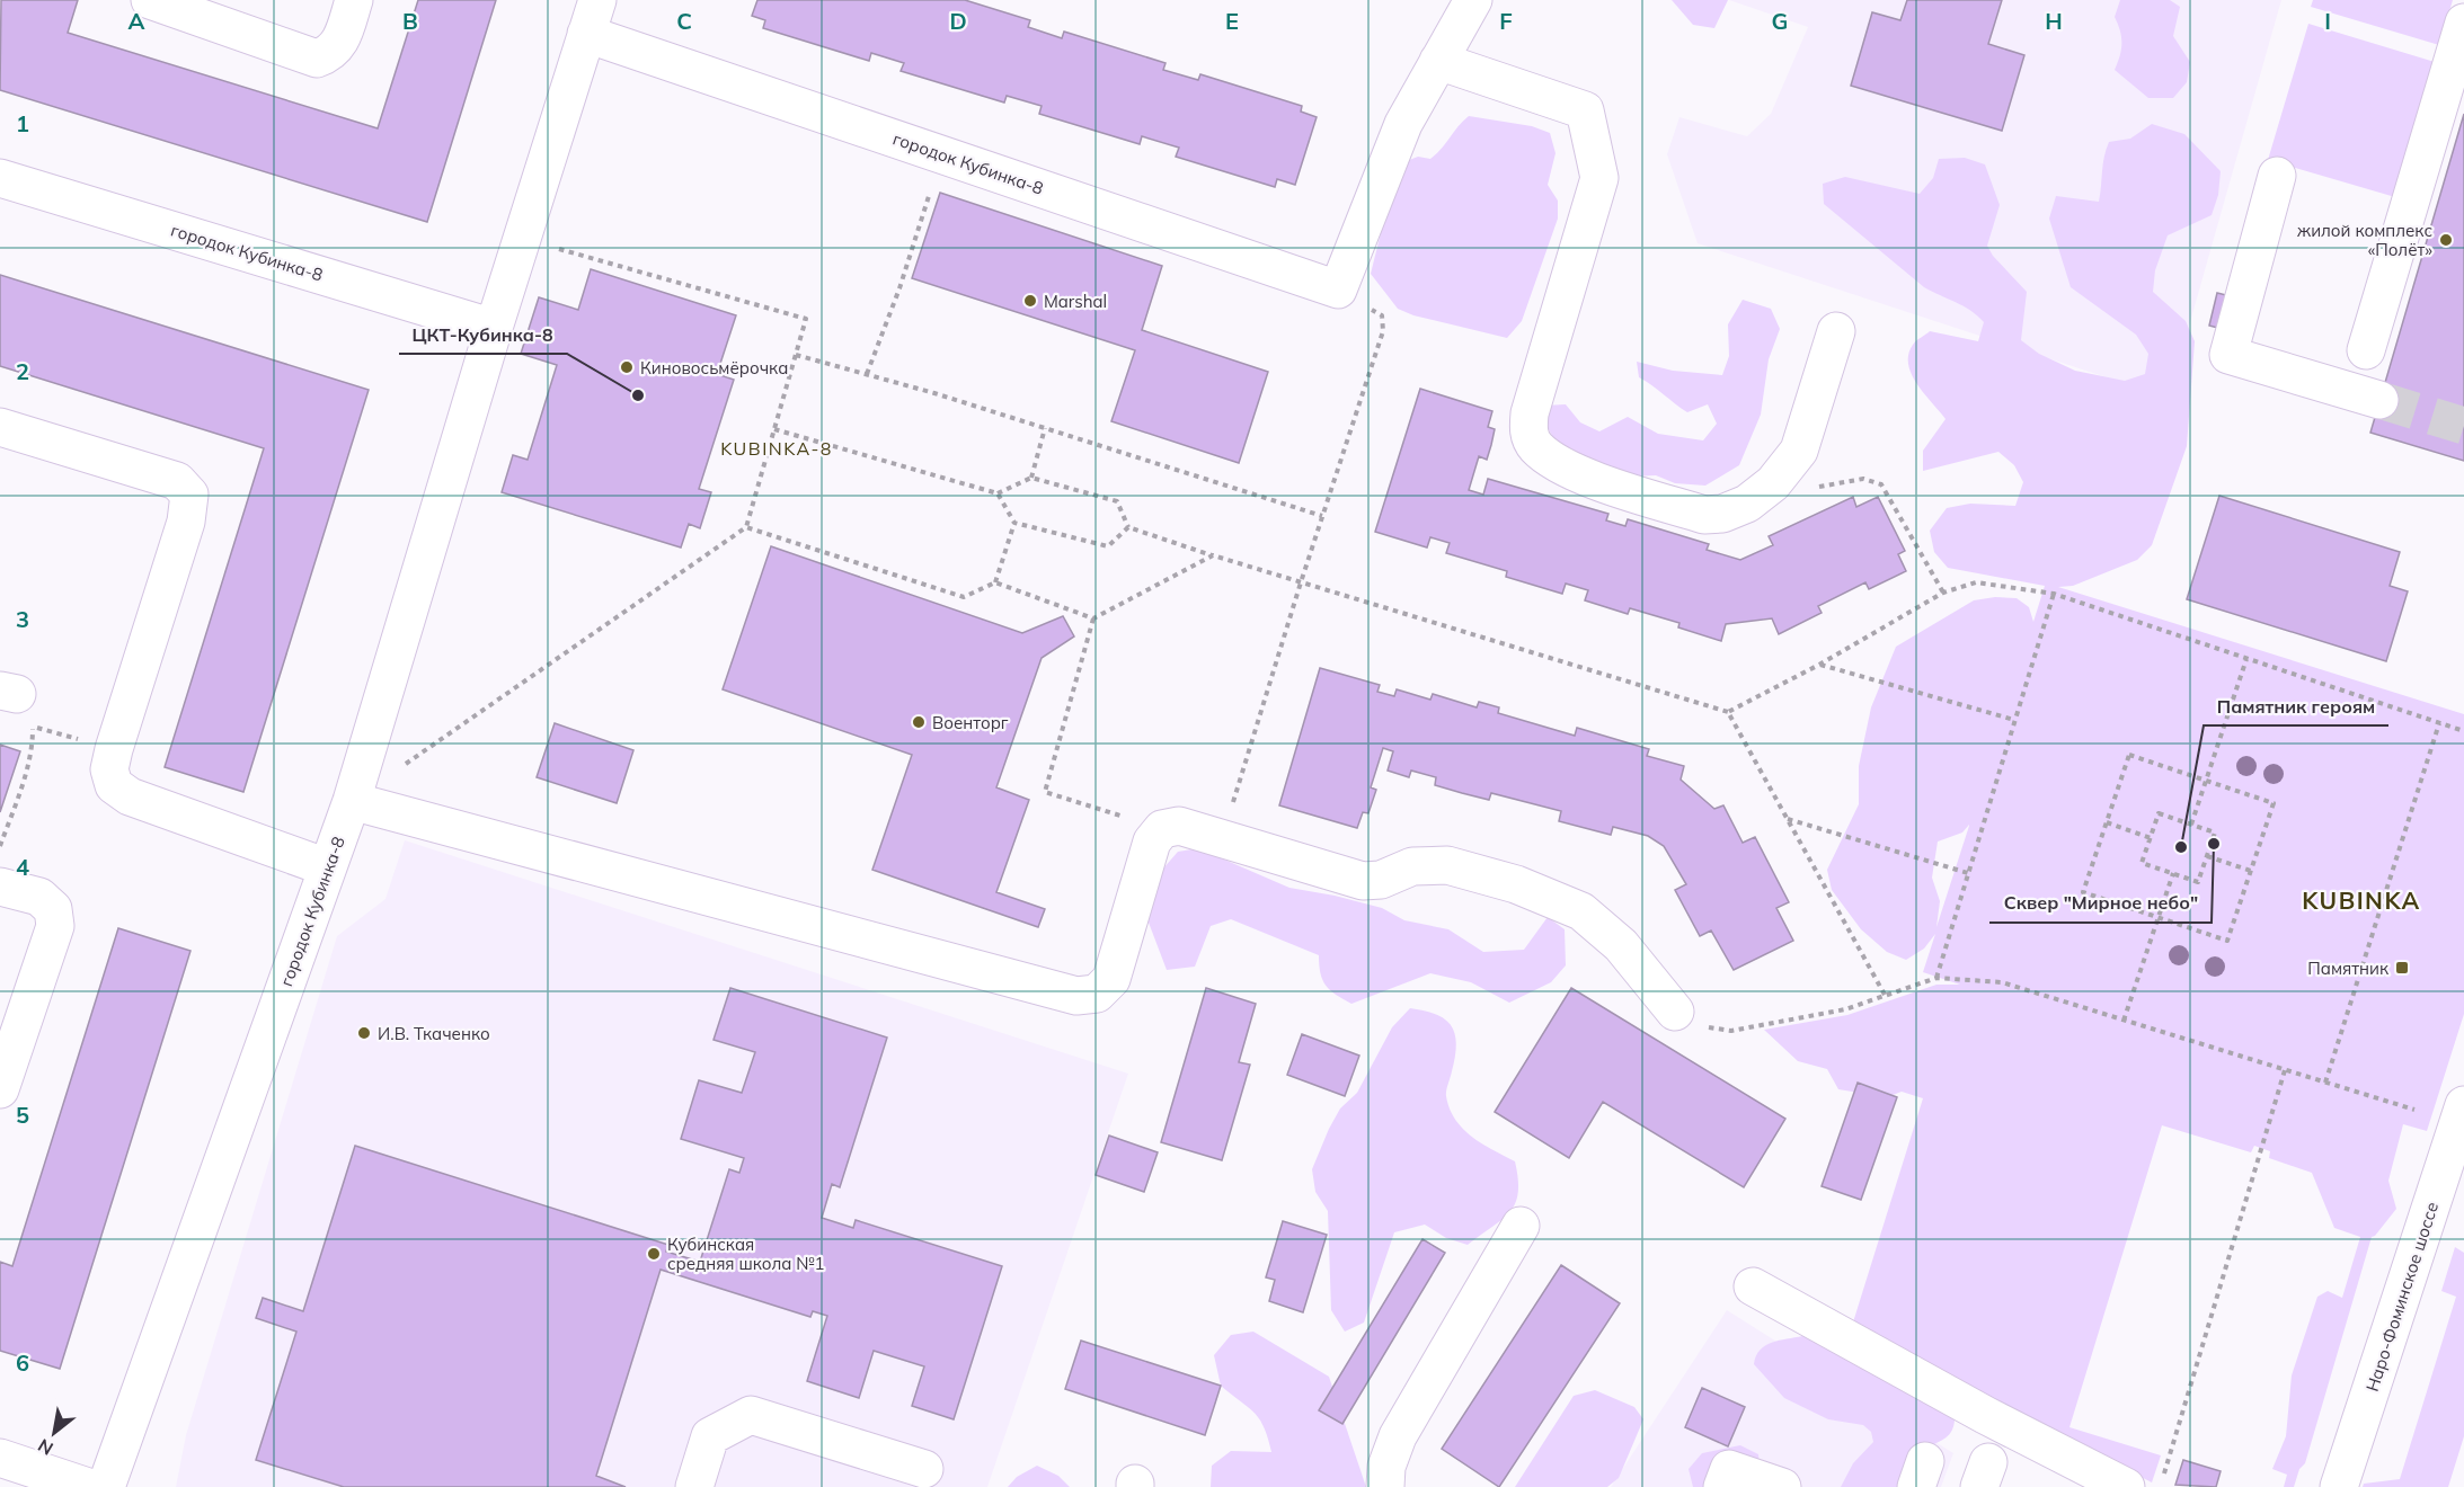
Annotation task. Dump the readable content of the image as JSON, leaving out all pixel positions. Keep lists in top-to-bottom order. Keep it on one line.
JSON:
{"streets":{"street":["городок Кубинка-8","Наро-Фоминское шоссе"]},"districts":["KUBINKA-8","KUBINKA"],"places":{"other":["жилой комплекс «Полёт»","Marshal","Киновосьмёрочка","ЦКТ-Кубинка-8","Военторг","Сквер \"Мирное небо\"","Памятник героям","И.В. Ткаченко","Кубинская средняя школа №1"],"transit":["Памятник"]},"north":"bottom left","grid":{"columns":["A","B","C","D","E","F","G","H","I"],"rows":["1","2","3","4","5","6"]}}
